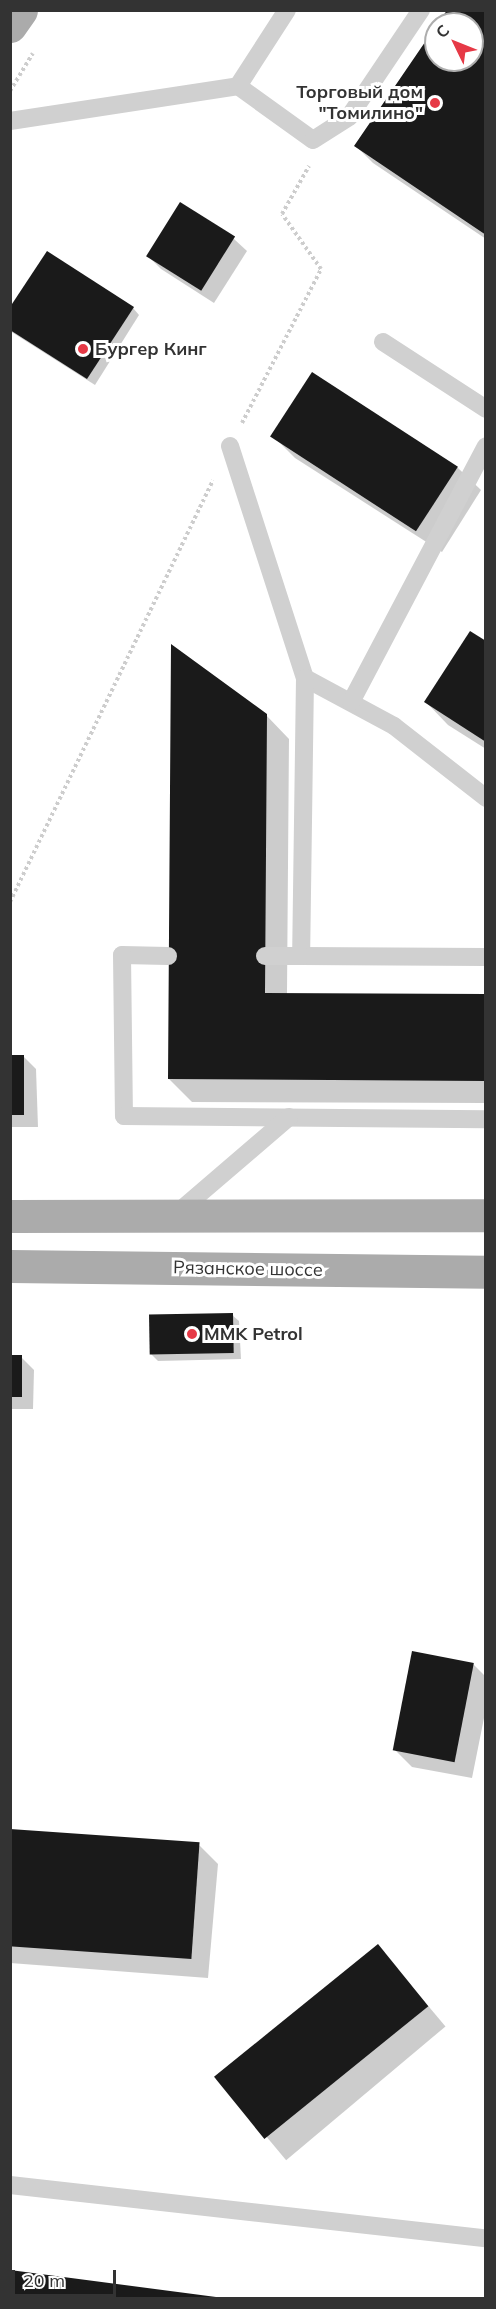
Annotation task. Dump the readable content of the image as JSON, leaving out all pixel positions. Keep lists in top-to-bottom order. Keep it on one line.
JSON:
{"streets":{"main road":["Рязанское шоссе"]},"places":["Торговый дом \"Томилино\"","Бургер Кинг","MMK Petrol"],"scale_bar":"20 m","north":"top left"}
